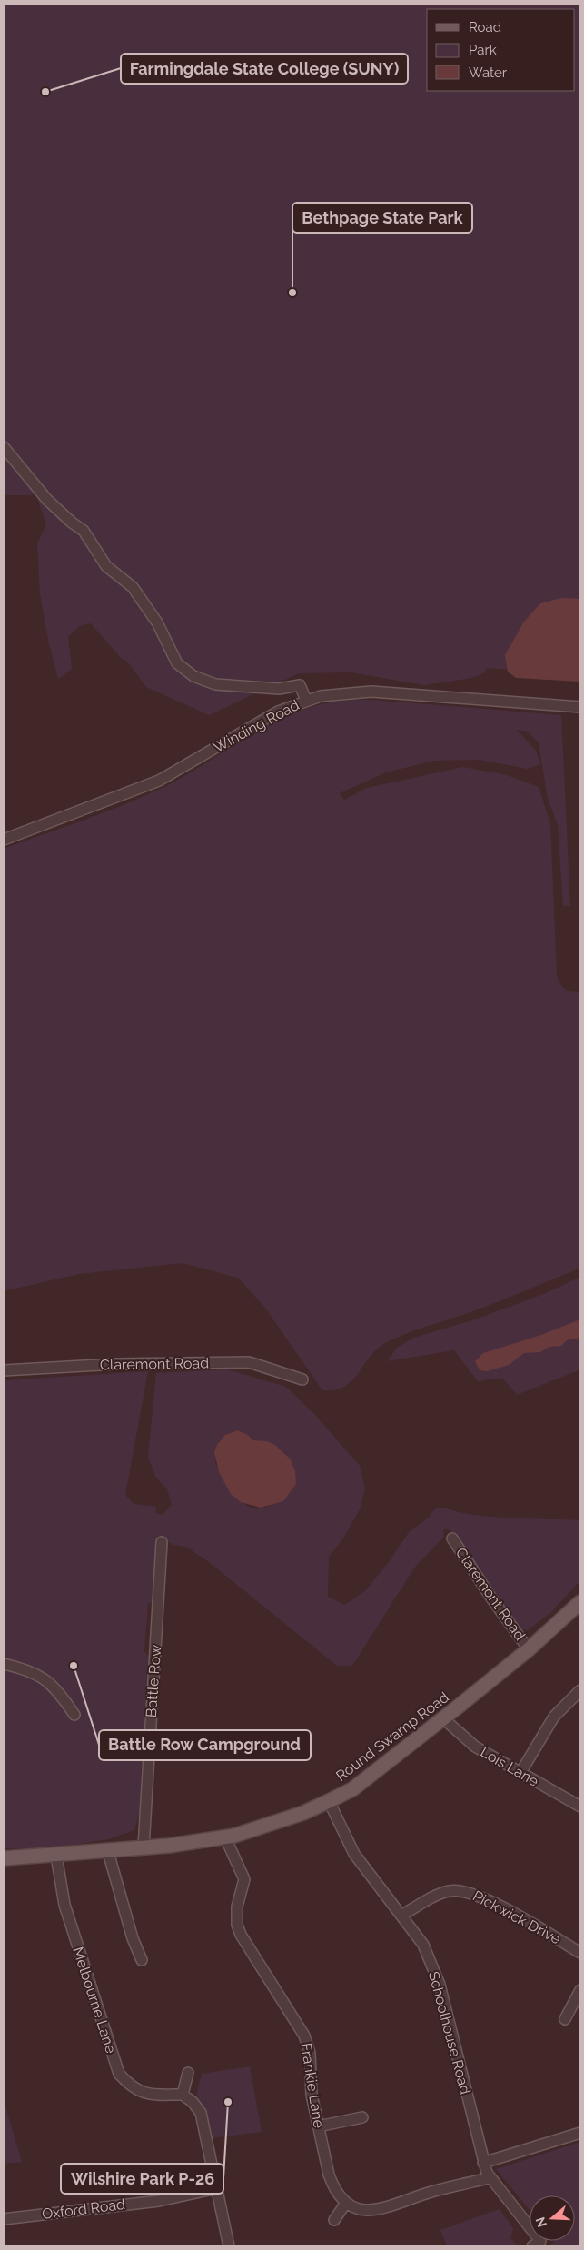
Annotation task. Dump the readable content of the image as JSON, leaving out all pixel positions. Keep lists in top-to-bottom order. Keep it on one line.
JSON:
{"streets":{"main road":["Round Swamp Road"],"street":["Winding Road","Claremont Road","Battle Row","Lois Lane","Pickwick Drive","Melbourne Lane","Schoolhouse Road","Frankie Lane","Oxford Road"]},"crossings":[["Claremont Road","Round Swamp Road"],["Battle Row","Round Swamp Road"],["Round Swamp Road","Lois Lane"],["Round Swamp Road","Melbourne Lane"],["Round Swamp Road","Schoolhouse Road"],["Round Swamp Road","Frankie Lane"],["Pickwick Drive","Schoolhouse Road"]],"places":["Farmingdale State College (SUNY)","Bethpage State Park","Battle Row Campground","Wilshire Park P-26"],"legend":["Road","Park","Water"],"north":"left"}
